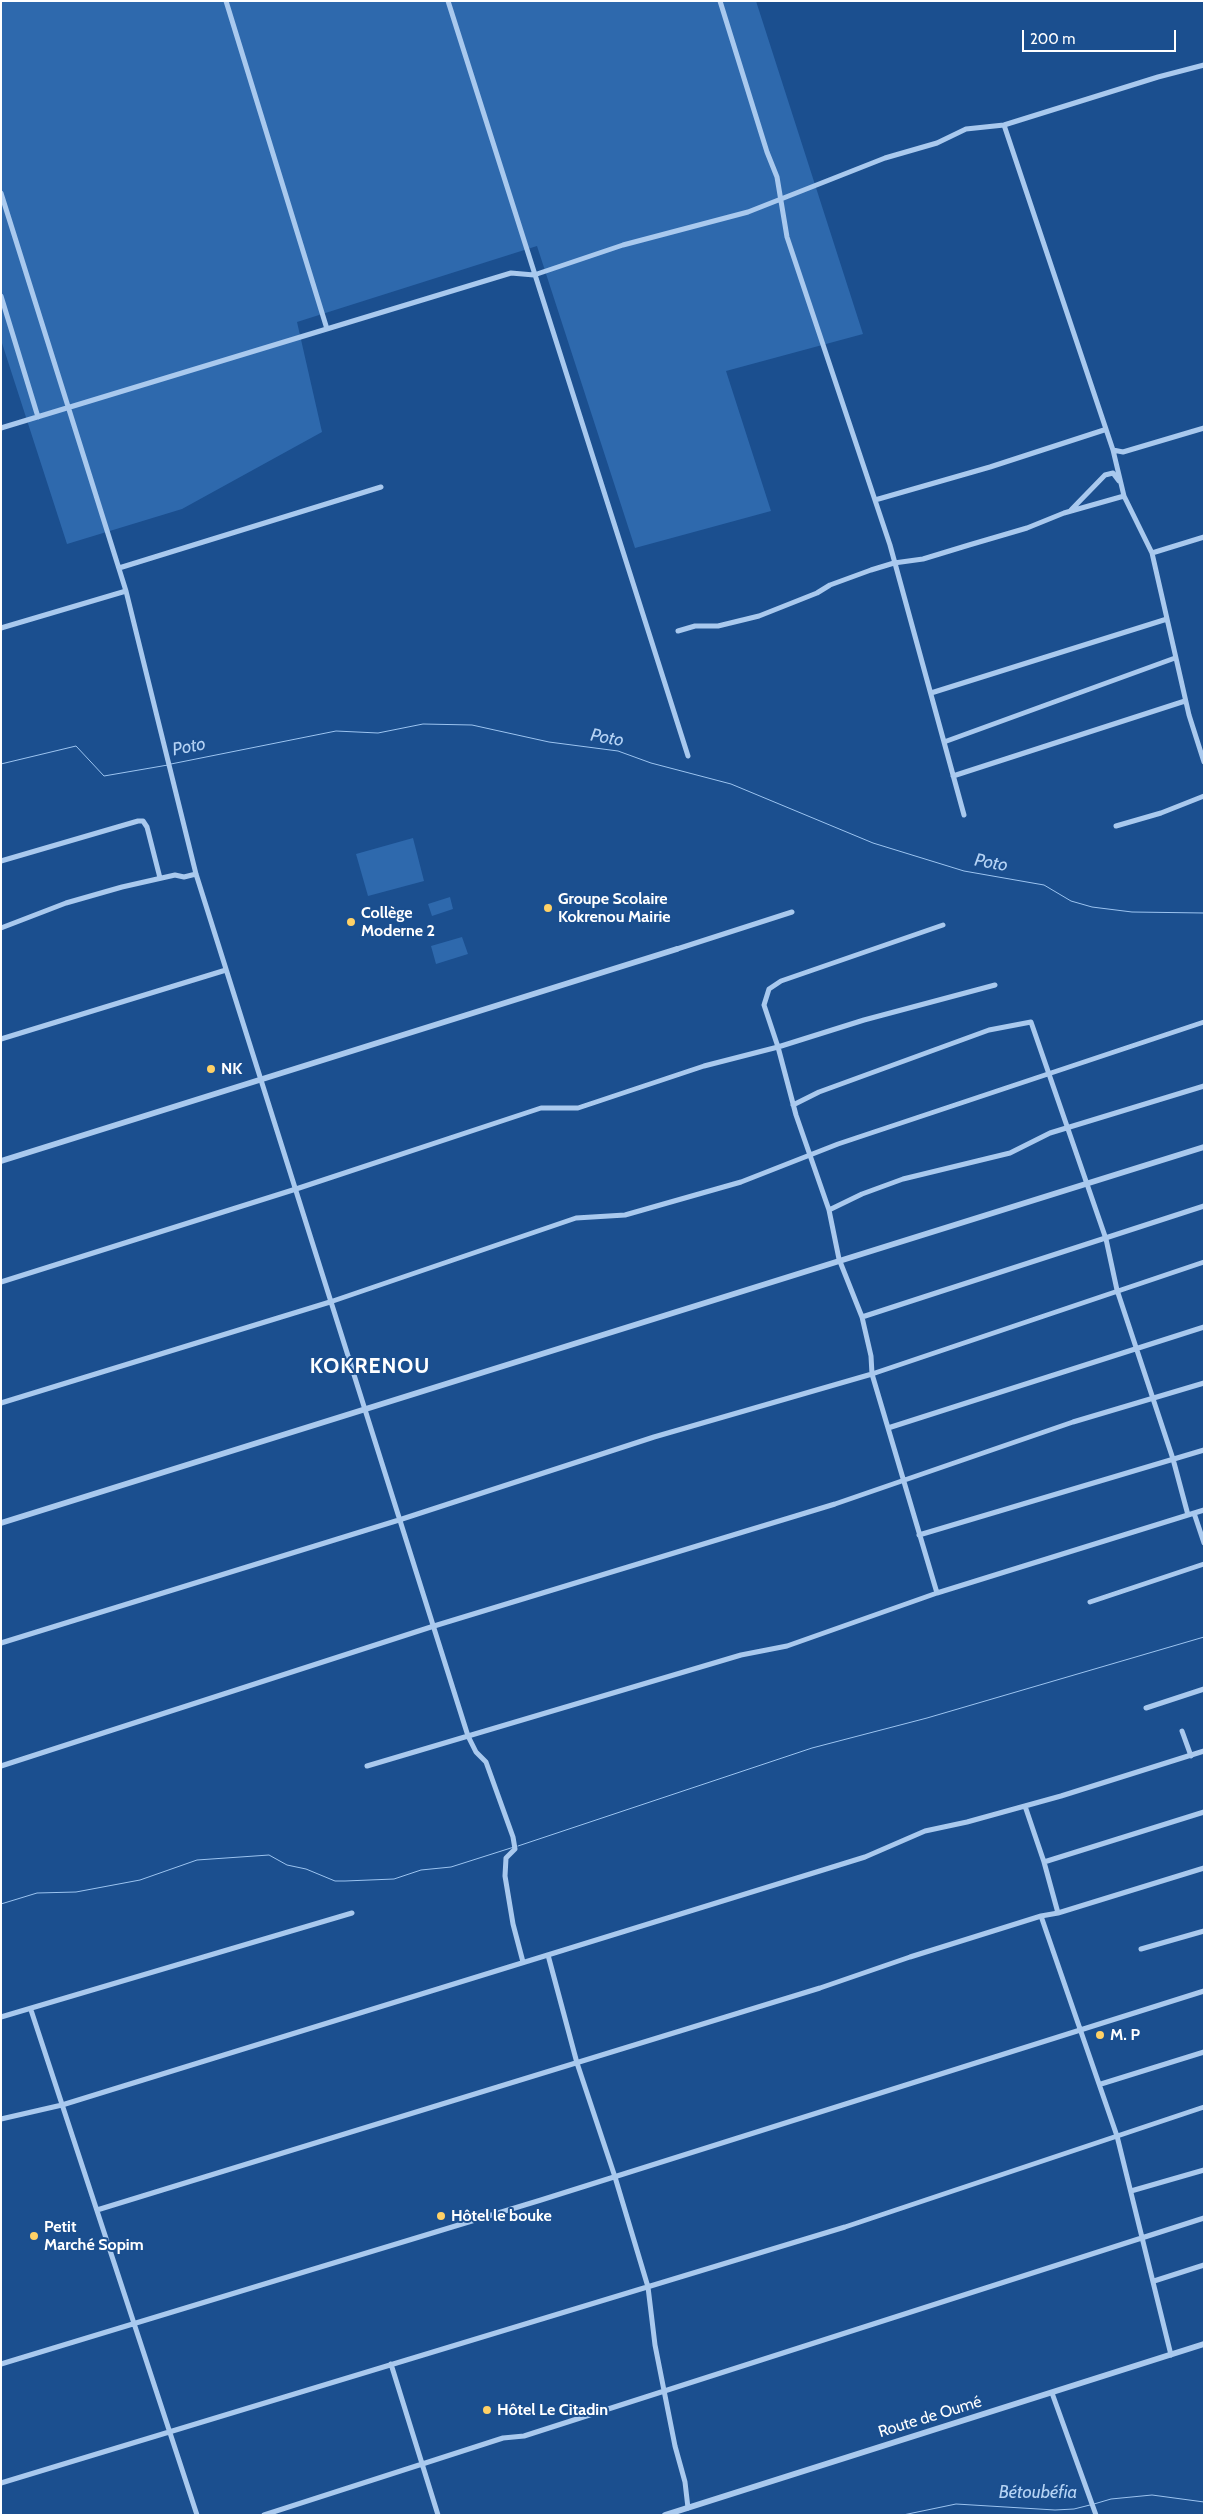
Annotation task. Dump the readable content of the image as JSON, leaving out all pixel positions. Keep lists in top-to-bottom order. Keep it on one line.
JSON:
{"streets":{"street":["Route de Oumé"]},"districts":["KOKRENOU"],"water":["Poto","Bétoubéfia"],"places":["Groupe Scolaire Kokrenou Mairie","Collège Moderne 2","NK","M. P","Hôtel le bouke","Petit Marché Sopim","Hôtel Le Citadin"],"scale_bar":"200 m"}
